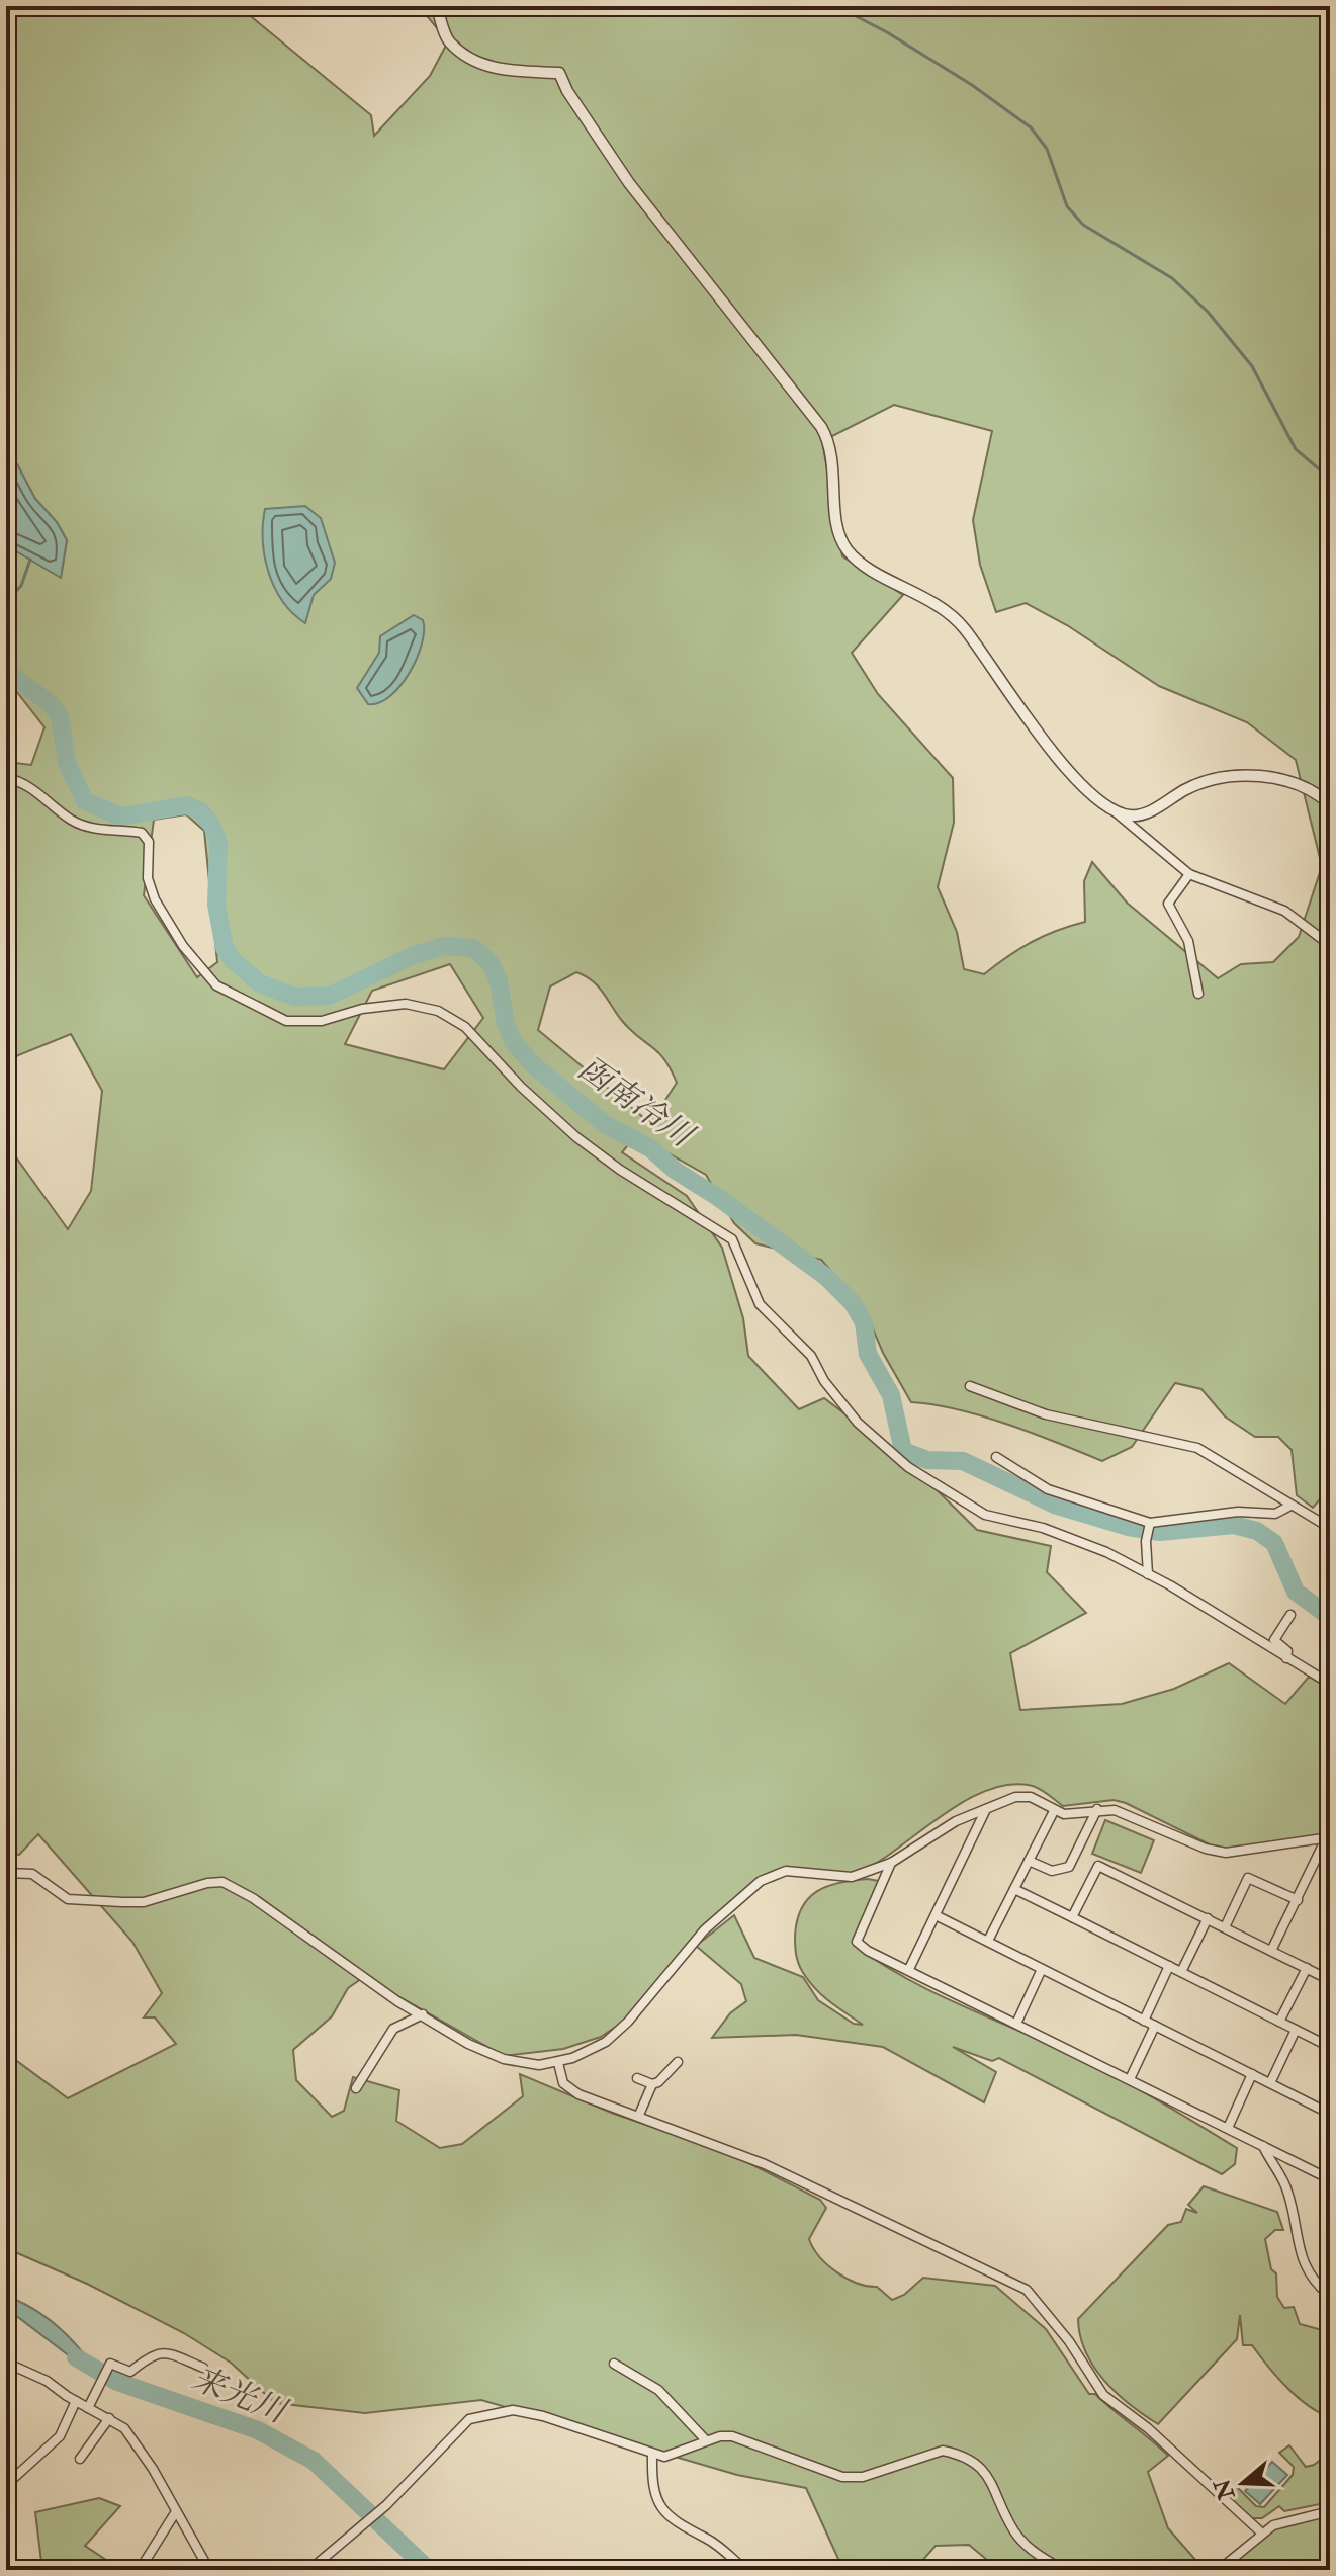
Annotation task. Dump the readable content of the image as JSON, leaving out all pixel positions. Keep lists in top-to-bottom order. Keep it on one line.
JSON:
{"water":["函南冷川","来光川"],"north":"left"}
